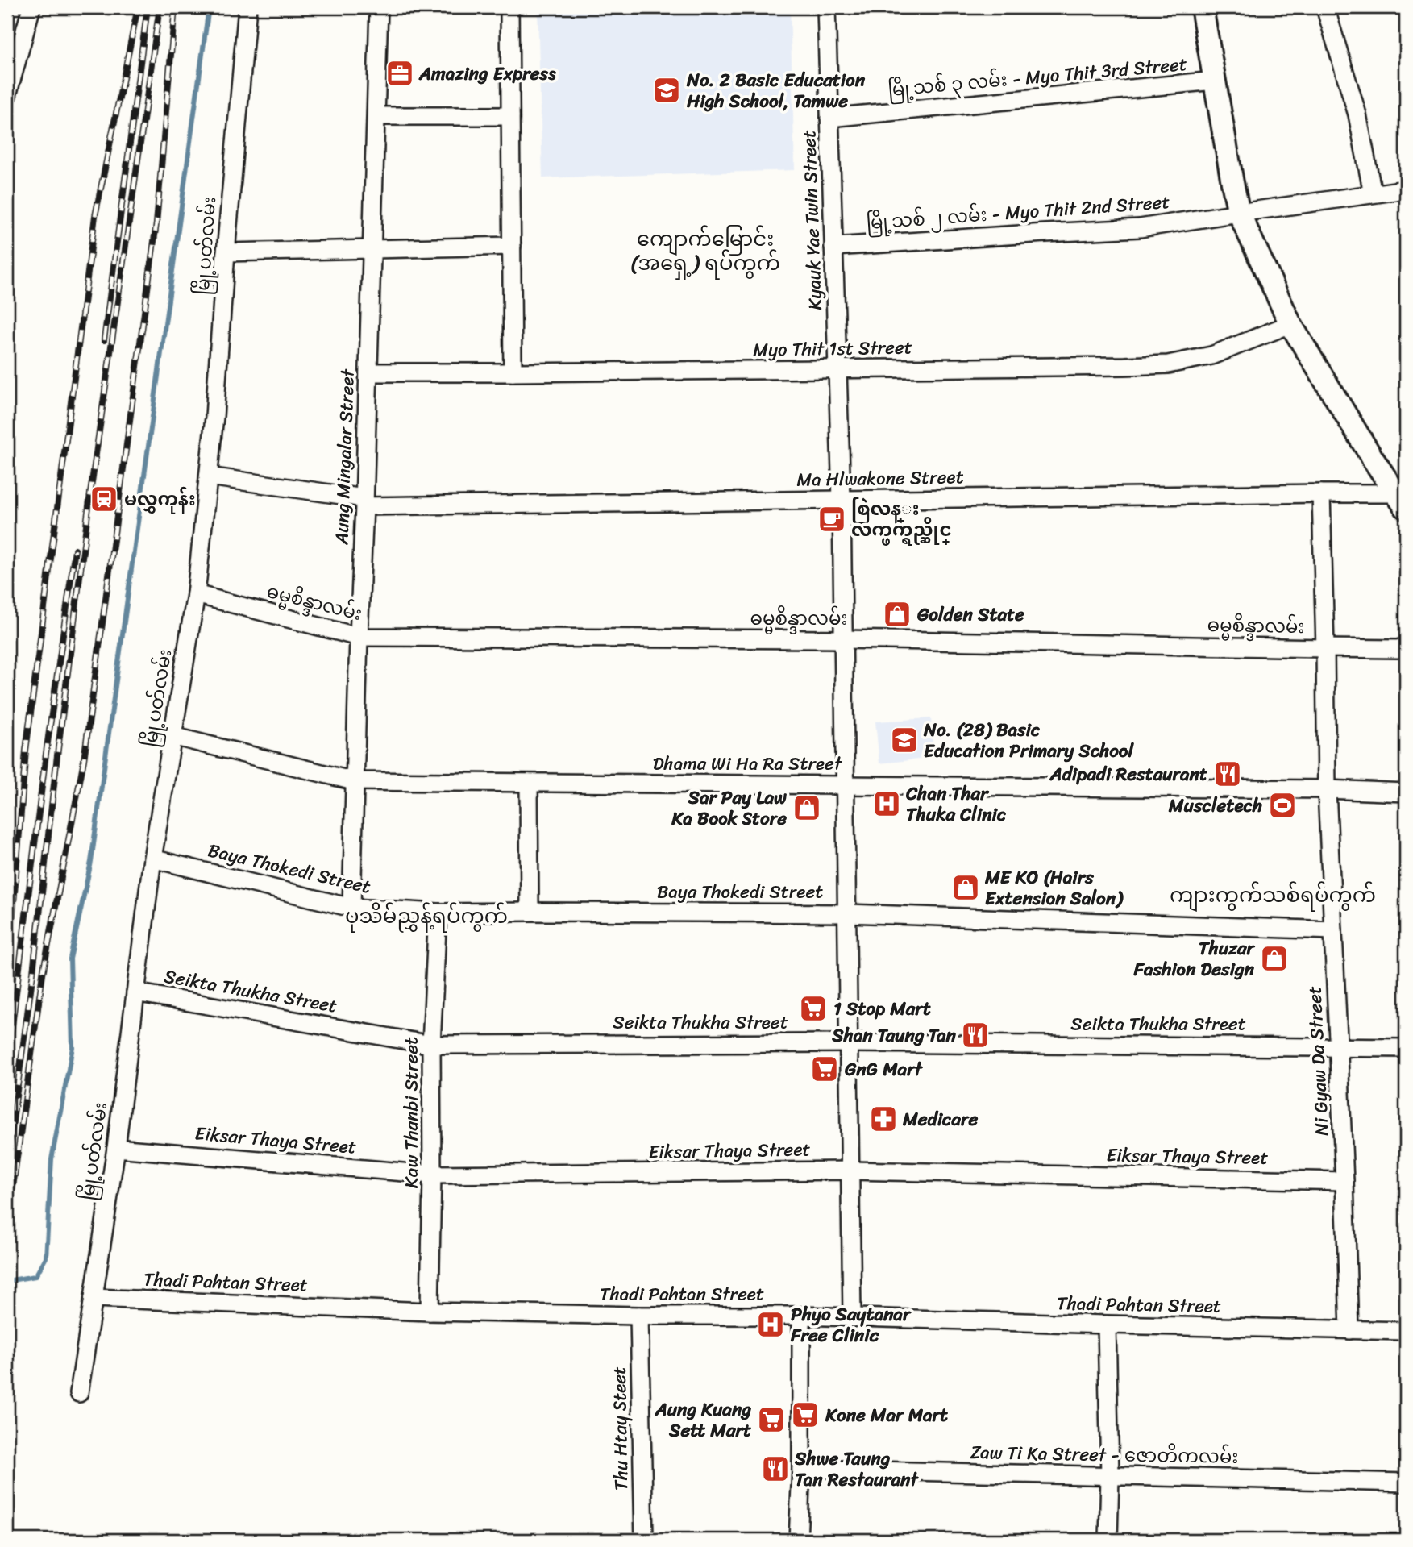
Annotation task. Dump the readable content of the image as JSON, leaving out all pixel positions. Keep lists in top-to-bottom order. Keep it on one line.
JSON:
{"streets":{"street":["မြို့သစ် ၃ လမ်း - Myo Thit 3rd Street","မြို့သစ် ၂ လမ်း - Myo Thit 2nd Street","Kyauk Yae Twin Street","မြို့ပတ်လမ်း","Myo Thit 1st Street","Aung Mingalar Street","Ma Hlwakone Street","ဓမ္မစိန္ဒာလမ်း","Dhama Wi Ha Ra Street","Baya Thokedi Street","Seikta Thukha Street","Ni Gyaw Da Street","Kaw Thanbi Street","Eiksar Thaya Street","Thadi Pahtan Street","Thu Htay Steet","Zaw Ti Ka Street - ဇောတိကလမ်း"]},"crossings":[["မြို့သစ် ၃ လမ်း - Myo Thit 3rd Street","Kyauk Yae Twin Street"],["မြို့သစ် ၂ လမ်း - Myo Thit 2nd Street","Kyauk Yae Twin Street"],["Kyauk Yae Twin Street","Myo Thit 1st Street"],["Kyauk Yae Twin Street","Ma Hlwakone Street"],["Kyauk Yae Twin Street","ဓမ္မစိန္ဒာလမ်း"],["Kyauk Yae Twin Street","Dhama Wi Ha Ra Street"],["Kyauk Yae Twin Street","Baya Thokedi Street"],["Kyauk Yae Twin Street","Seikta Thukha Street"],["Kyauk Yae Twin Street","Eiksar Thaya Street"],["Kyauk Yae Twin Street","Thadi Pahtan Street"],["မြို့ပတ်လမ်း","Ma Hlwakone Street"],["မြို့ပတ်လမ်း","ဓမ္မစိန္ဒာလမ်း"],["မြို့ပတ်လမ်း","Dhama Wi Ha Ra Street"],["မြို့ပတ်လမ်း","Baya Thokedi Street"],["မြို့ပတ်လမ်း","Seikta Thukha Street"],["မြို့ပတ်လမ်း","Eiksar Thaya Street"],["မြို့ပတ်လမ်း","Thadi Pahtan Street"],["Myo Thit 1st Street","Aung Mingalar Street"],["Aung Mingalar Street","Ma Hlwakone Street"],["Aung Mingalar Street","ဓမ္မစိန္ဒာလမ်း"],["Aung Mingalar Street","Dhama Wi Ha Ra Street"],["Aung Mingalar Street","Baya Thokedi Street"],["Ma Hlwakone Street","Ni Gyaw Da Street"],["ဓမ္မစိန္ဒာလမ်း","Ni Gyaw Da Street"],["Dhama Wi Ha Ra Street","Ni Gyaw Da Street"],["Baya Thokedi Street","Ni Gyaw Da Street"],["Baya Thokedi Street","Kaw Thanbi Street"],["Seikta Thukha Street","Ni Gyaw Da Street"],["Seikta Thukha Street","Kaw Thanbi Street"],["Ni Gyaw Da Street","Eiksar Thaya Street"],["Ni Gyaw Da Street","Thadi Pahtan Street"],["Kaw Thanbi Street","Eiksar Thaya Street"],["Kaw Thanbi Street","Thadi Pahtan Street"],["Thadi Pahtan Street","Thu Htay Steet"]],"districts":["ကျောက်မြောင်း (အရှေ့) ရပ်ကွက်","ကျားကွက်သစ်ရပ်ကွက်","ပုသိမ်ညွှန့်ရပ်ကွက်"],"places":{"office":["Amazing Express"],"school or university":["No. 2 Basic Education High School, Tamwe","No. (28) Basic Education Primary School"],"station":["မလွှကုန်း"],"cafe":["စြဲလန္း လက္ဖက္ရည္ဆိုင္"],"shop":["Golden State","Sar Pay Law Ka Book Store","ME KO (Hairs Extension Salon)","Thuzar Fashion Design"],"restaurant":["Adipadi Restaurant","Shan Taung Tan","Shwe Taung Tan Restaurant"],"hospital":["Chan Thar Thuka Clinic","Phyo Saytanar Free Clinic"],"sports":["Muscletech"],"supermarket":["1 Stop Mart","GnG Mart","Kone Mar Mart","Aung Kuang Sett Mart"],"pharmacy":["Medicare"]}}
